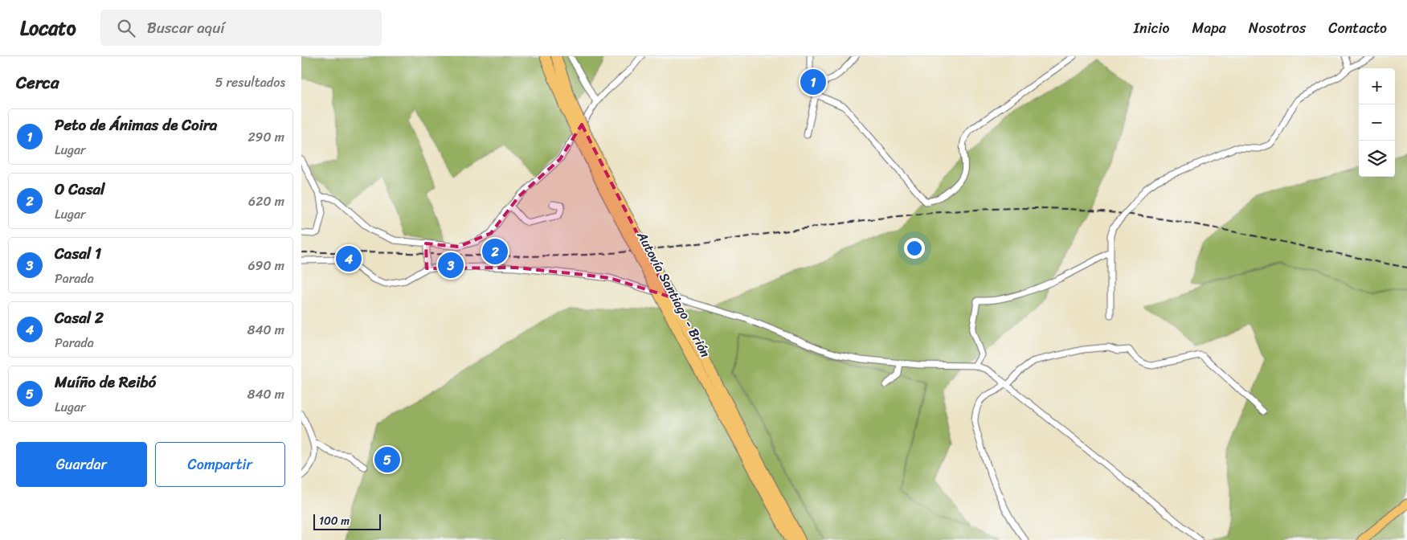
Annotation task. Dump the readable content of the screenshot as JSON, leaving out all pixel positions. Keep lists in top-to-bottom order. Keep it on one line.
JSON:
{"streets":{"highway":["Autovía Santiago - Brión"]},"scale_bar":"100 m","page":{"header":"Locato","search":"Buscar aquí","nav":["Inicio","Mapa","Nosotros","Contacto"],"heading":["Cerca","5 resultados"],"pins":["1","2","4","3","5"],"map_buttons":["+","−"],"list":[{"mark":"1","name":"Peto de Ánimas de Coira","note":"Lugar","value":"290 m"},{"mark":"2","name":"O Casal","note":"Lugar","value":"620 m"},{"mark":"3","name":"Casal 1","note":"Parada","value":"690 m"},{"mark":"4","name":"Casal 2","note":"Parada","value":"840 m"},{"mark":"5","name":"Muíño de Reibó","note":"Lugar","value":"840 m"}],"buttons":["Guardar","Compartir"],"scale":"100 m"}}
